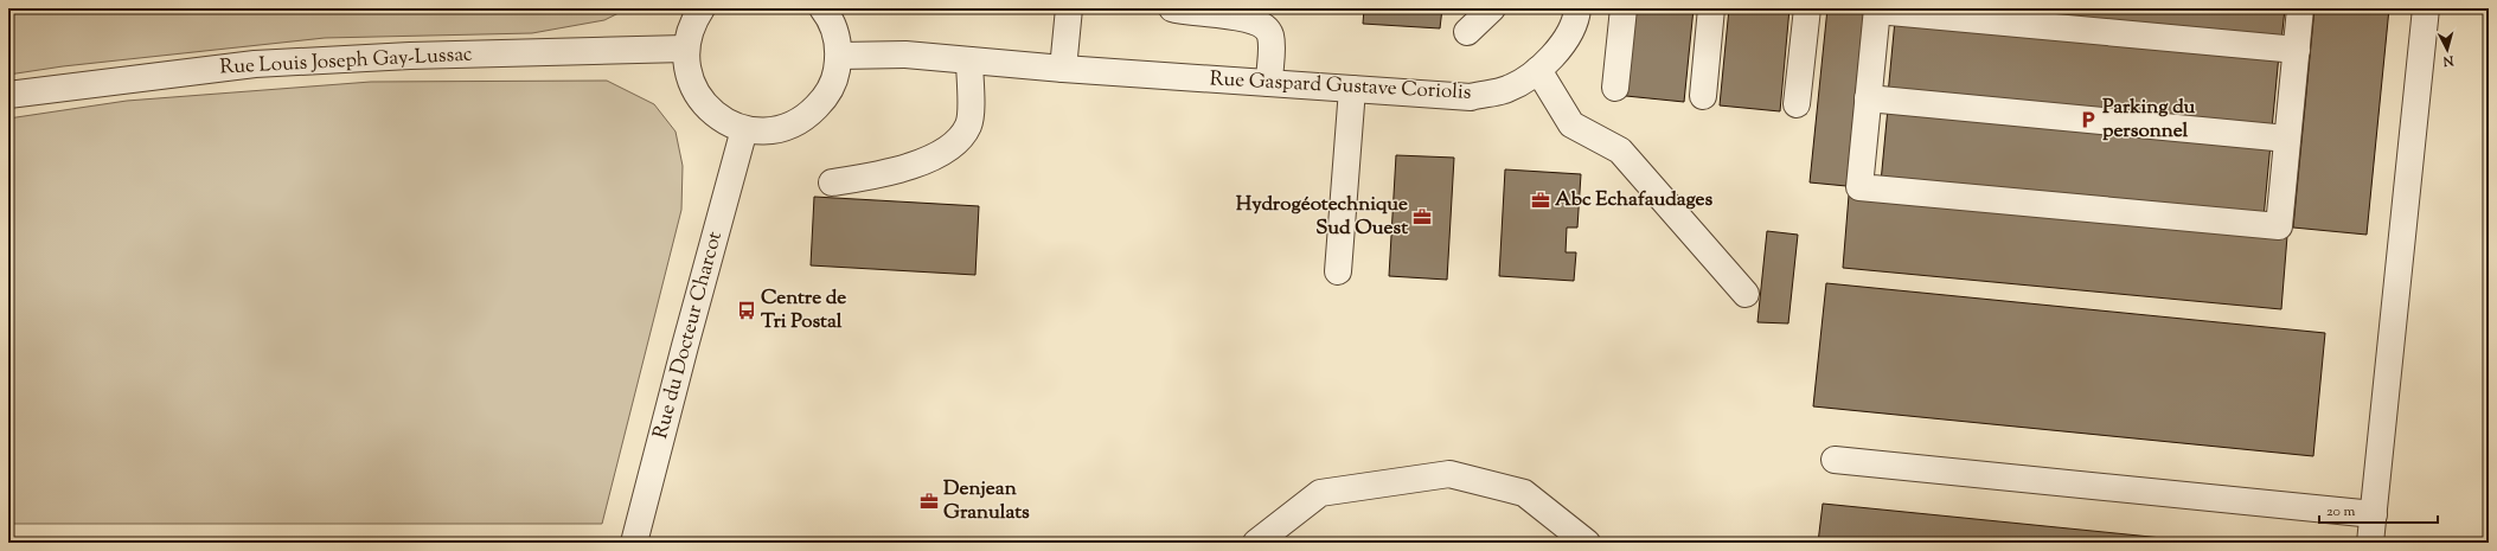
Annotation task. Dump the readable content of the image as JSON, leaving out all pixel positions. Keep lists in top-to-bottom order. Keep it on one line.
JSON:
{"streets":{"street":["Rue Louis Joseph Gay-Lussac","Rue Gaspard Gustave Coriolis","Rue du Docteur Charcot"]},"places":{"parking":["Parking du personnel"],"office":["Abc Echafaudages","Hydrogéotechnique Sud Ouest","Denjean Granulats"],"bus stop":["Centre de Tri Postal"]},"scale_bar":"20 m","north":"bottom"}
